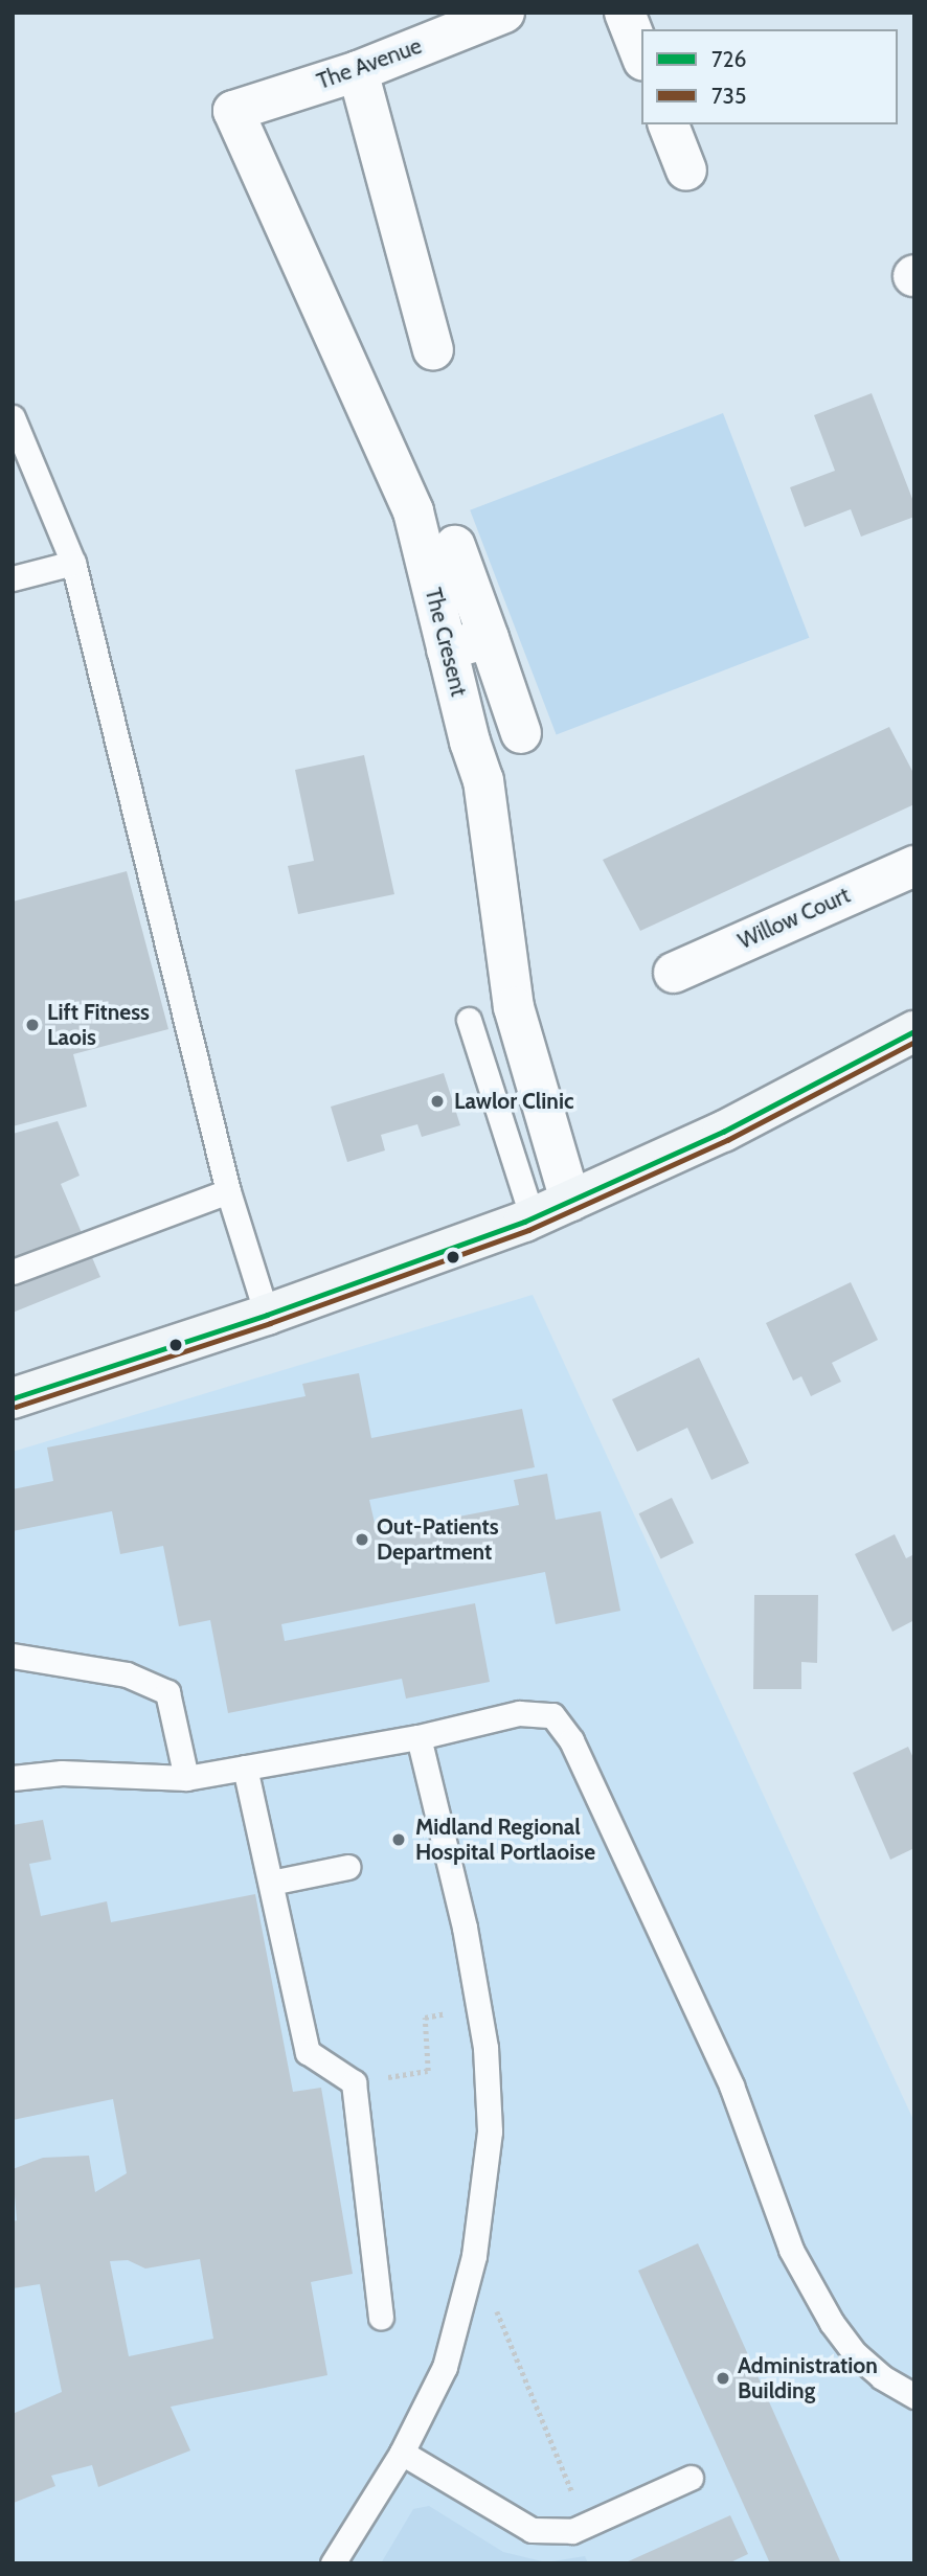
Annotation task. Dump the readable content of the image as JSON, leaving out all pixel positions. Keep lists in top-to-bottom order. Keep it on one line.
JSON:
{"streets":{"street":["The Avenue","The Cresent","Willow Court"]},"crossings":[["The Avenue","The Cresent"]],"places":["Lift Fitness Laois","Lawlor Clinic","Out-Patients Department","Midland Regional Hospital Portlaoise","Administration Building"],"lines":["transit line 726","transit line 735"],"legend":["726","735"]}
